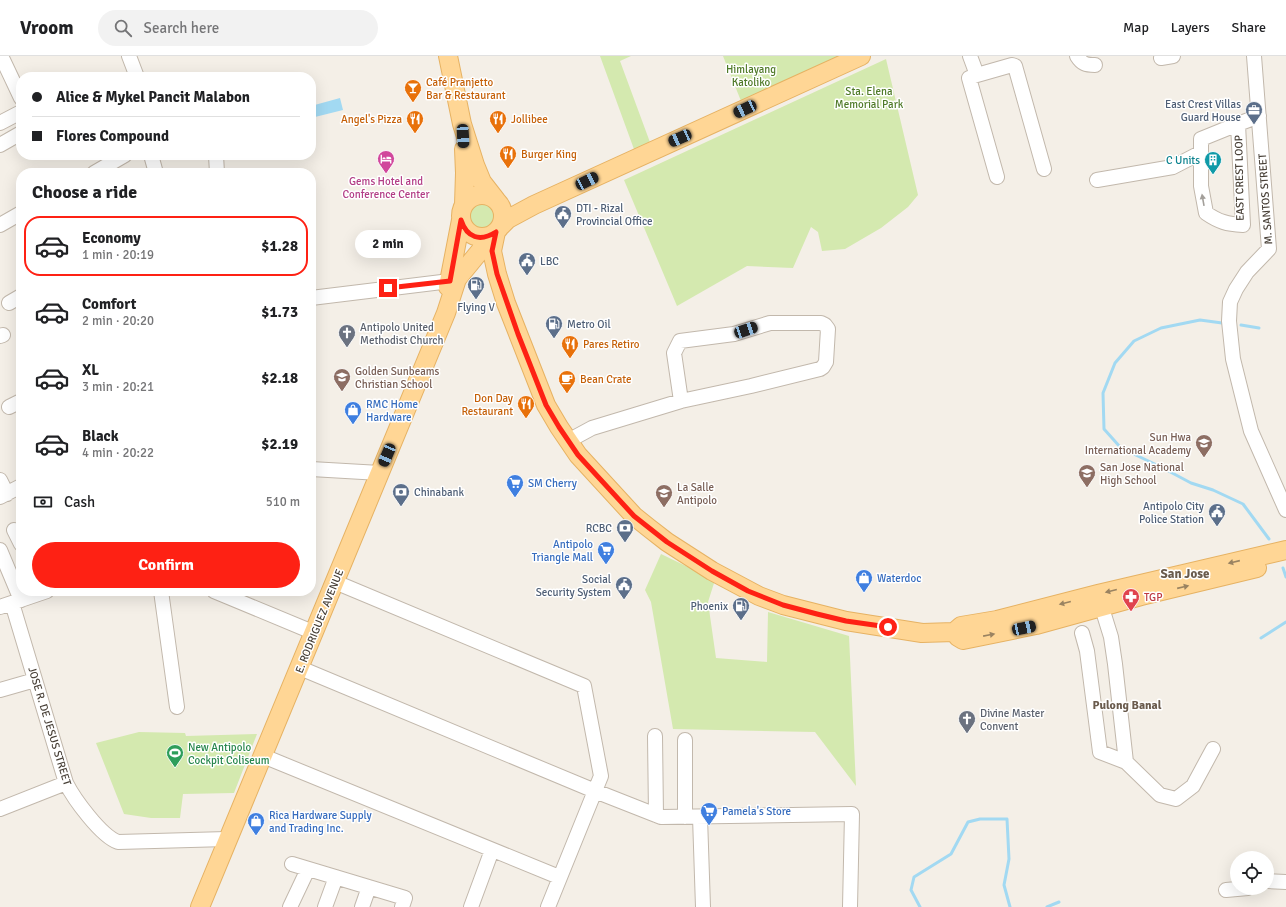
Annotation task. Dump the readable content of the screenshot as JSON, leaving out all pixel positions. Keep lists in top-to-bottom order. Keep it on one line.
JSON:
{"streets":{"main road":["E. RODRIGUEZ AVENUE"],"street":["EAST CREST LOOP","M. SANTOS STREET","JOSE R. DE JESUS STREET"]},"crossings":[["E. RODRIGUEZ AVENUE","JOSE R. DE JESUS STREET"]],"districts":["San Jose","Pulong Banal"],"parks":["Himlayang Katoliko","Sta. Elena Memorial Park"],"places":{"bar":["Café Pranjetto Bar & Restaurant"],"office":["East Crest Villas Guard House"],"restaurant":["Angel's Pizza","Jollibee","Burger King","Pares Retiro","Don Day Restaurant"],"hotel":["Gems Hotel and Conference Center"],"building":["C Units"],"public building":["DTI - Rizal Provincial Office","LBC","Antipolo City Police Station","Social Security System"],"fuel station":["Flying V","Metro Oil","Phoenix"],"church":["Antipolo United Methodist Church","Divine Master Convent"],"school or university":["Golden Sunbeams Christian School","Sun Hwa International Academy","San Jose National High School","La Salle Antipolo"],"cafe":["Bean Crate"],"shop":["RMC Home Hardware","Waterdoc","Rica Hardware Supply and Trading Inc."],"supermarket":["SM Cherry","Antipolo Triangle Mall","Pamela's Store"],"bank":["Chinabank","RCBC"],"pharmacy":["TGP"],"sports":["New Antipolo Cockpit Coliseum"]},"page":{"header":"Vroom","search":"Search here","nav":["Map","Layers","Share"],"banner":["Alice & Mykel Pancit Malabon","Flores Compound"],"heading":"Choose a ride","list":[{"name":"Economy","note":"1 min · 20:19","value":"$1.28"},{"name":"Comfort","note":"2 min · 20:20","value":"$1.73"},{"name":"XL","note":"3 min · 20:21","value":"$2.18"},{"name":"Black","note":"4 min · 20:22","value":"$2.19"}],"bubble":"2 min","pay":["Cash","510 m"],"buttons":"Confirm"}}
